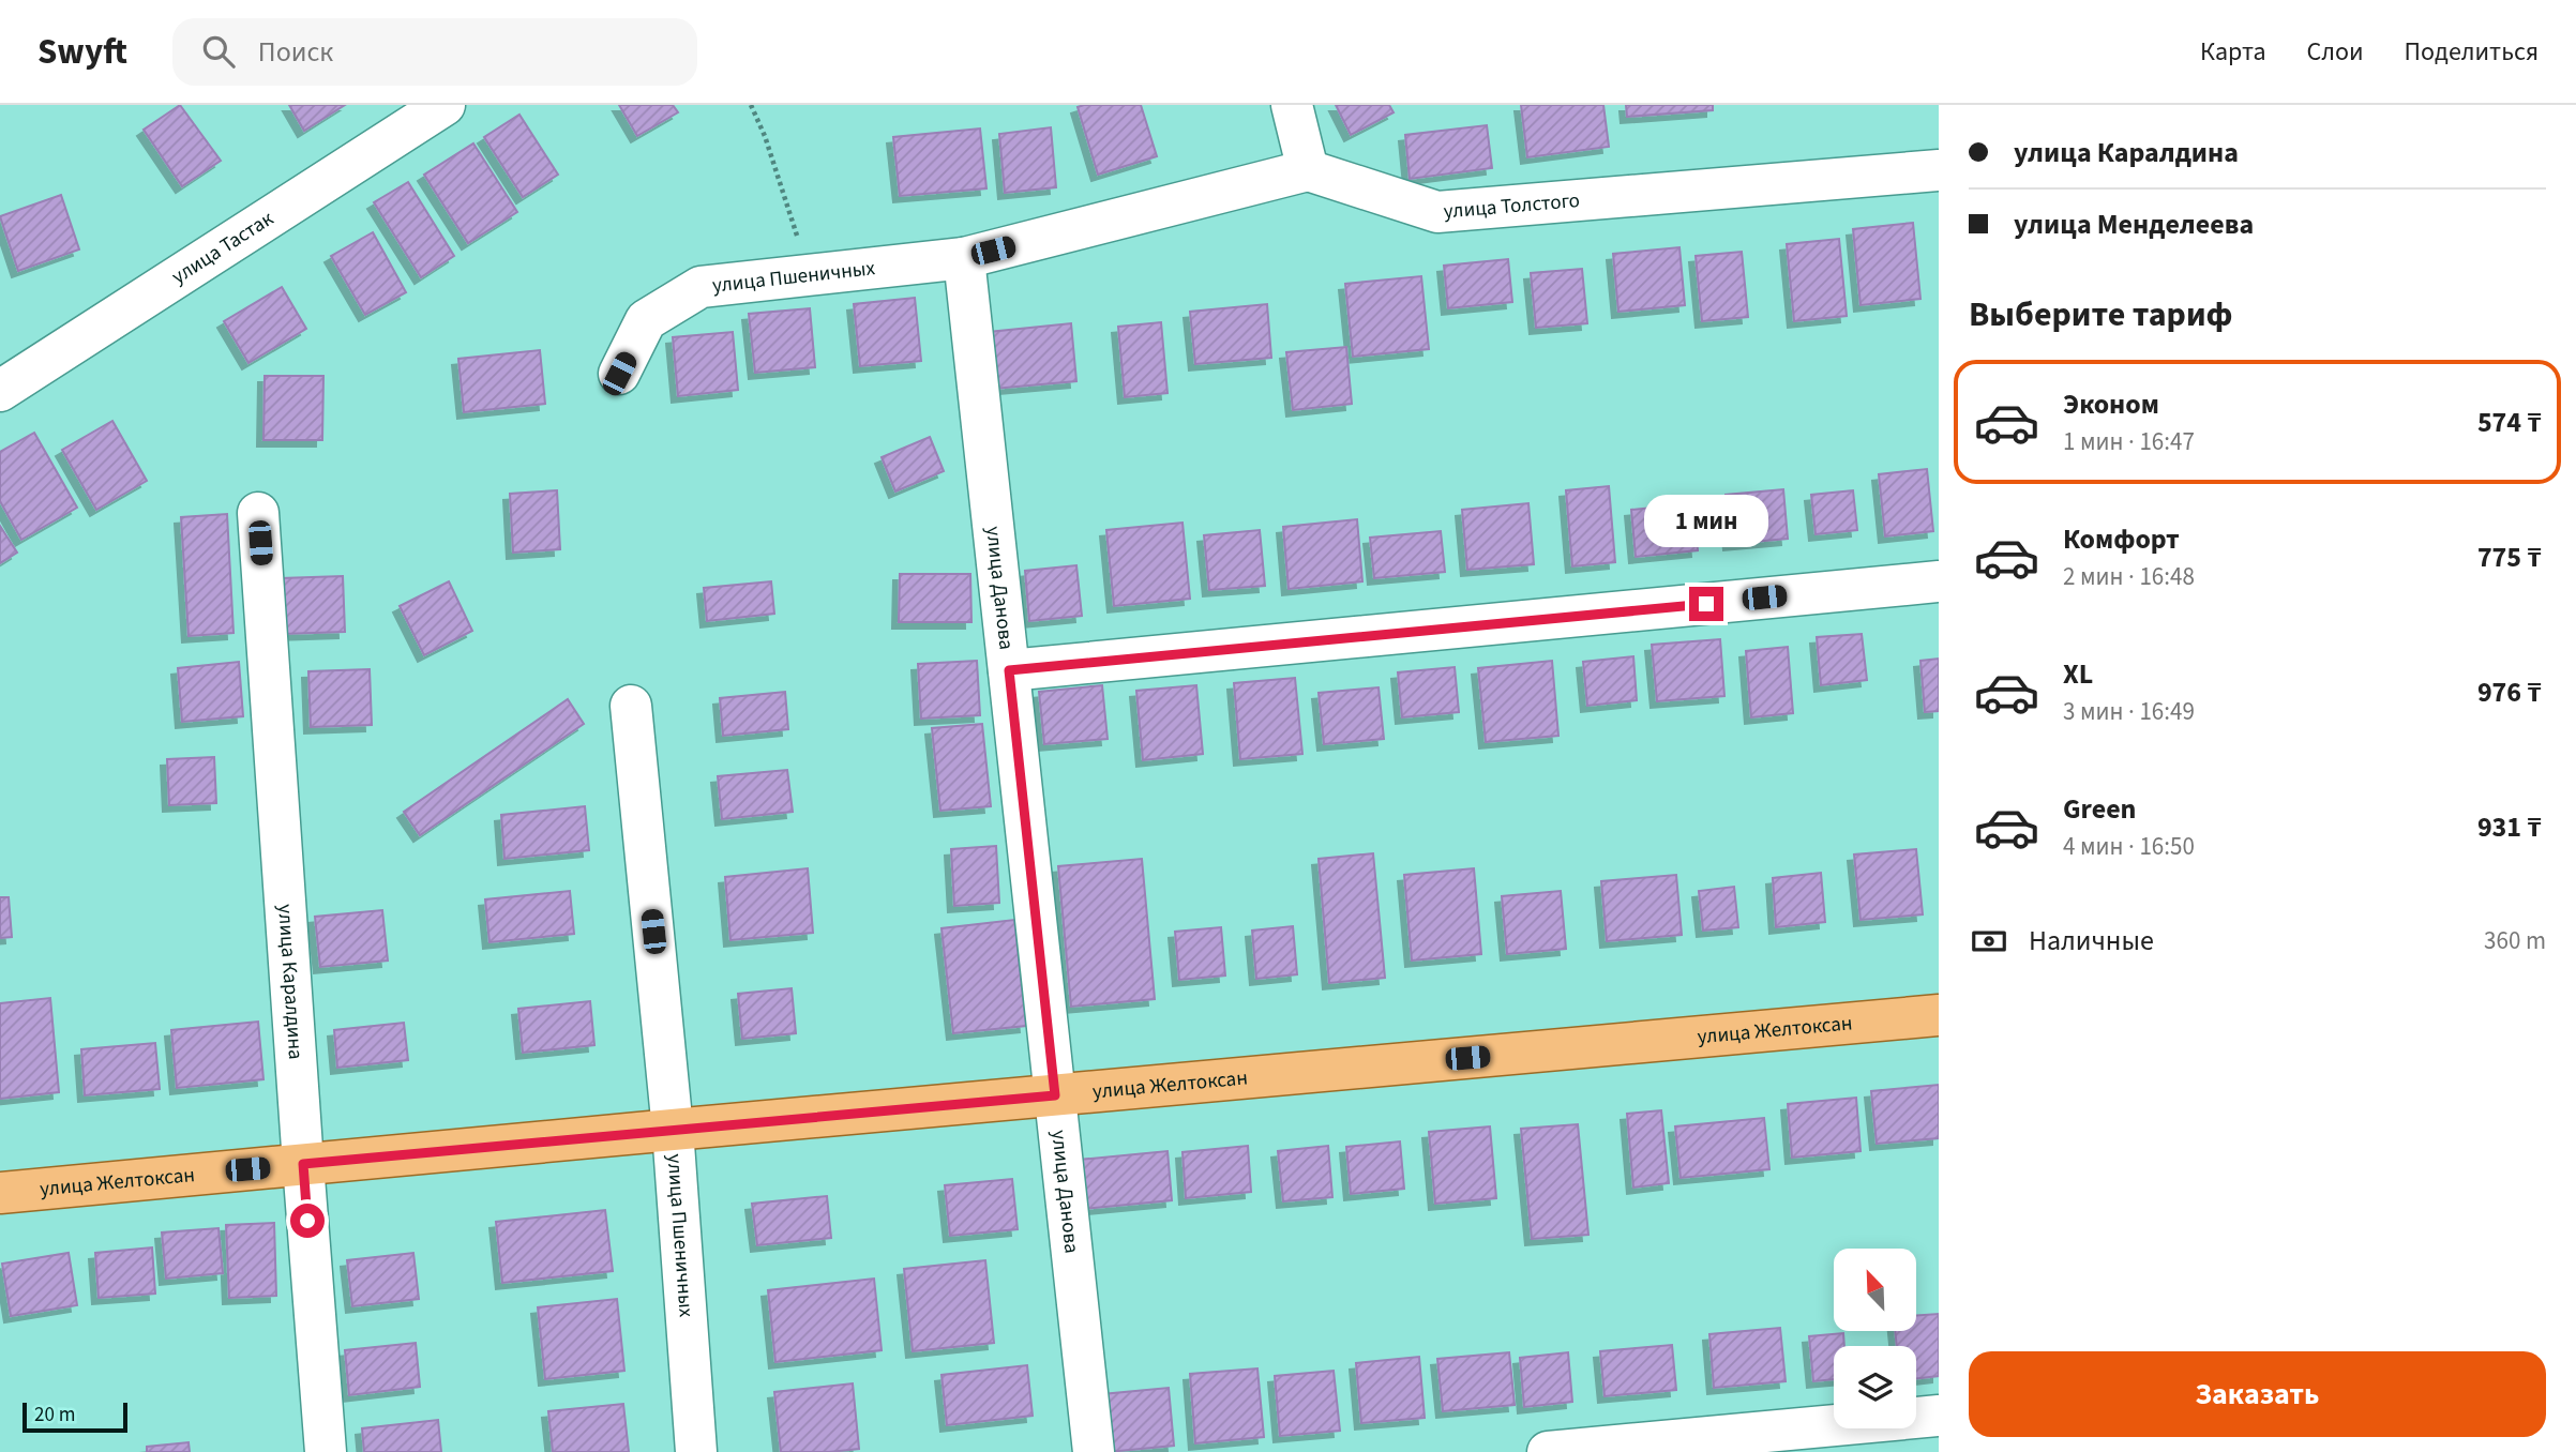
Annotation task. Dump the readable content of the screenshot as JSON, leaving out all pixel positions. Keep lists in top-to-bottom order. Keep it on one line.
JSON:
{"streets":{"main road":["улица Желтоксан"],"street":["улица Толстого","улица Тастак","улица Пшеничных","улица Данова","улица Каралдина"]},"crossings":[["улица Пшеничных","улица Данова"],["улица Пшеничных","улица Желтоксан"],["улица Данова","улица Желтоксан"],["улица Каралдина","улица Желтоксан"]],"scale_bar":"20 m","north":"top left","page":{"header":"Swyft","search":"Поиск","nav":["Карта","Слои","Поделиться"],"banner":["улица Каралдина","улица Менделеева"],"heading":"Выберите тариф","list":[{"name":"Эконом","note":"1 мин · 16:47","value":"574 ₸"},{"name":"Комфорт","note":"2 мин · 16:48","value":"775 ₸"},{"name":"XL","note":"3 мин · 16:49","value":"976 ₸"},{"name":"Green","note":"4 мин · 16:50","value":"931 ₸"}],"bubble":"1 мин","pay":["Наличные","360 m"],"buttons":"Заказать","scale":"20 m"}}
